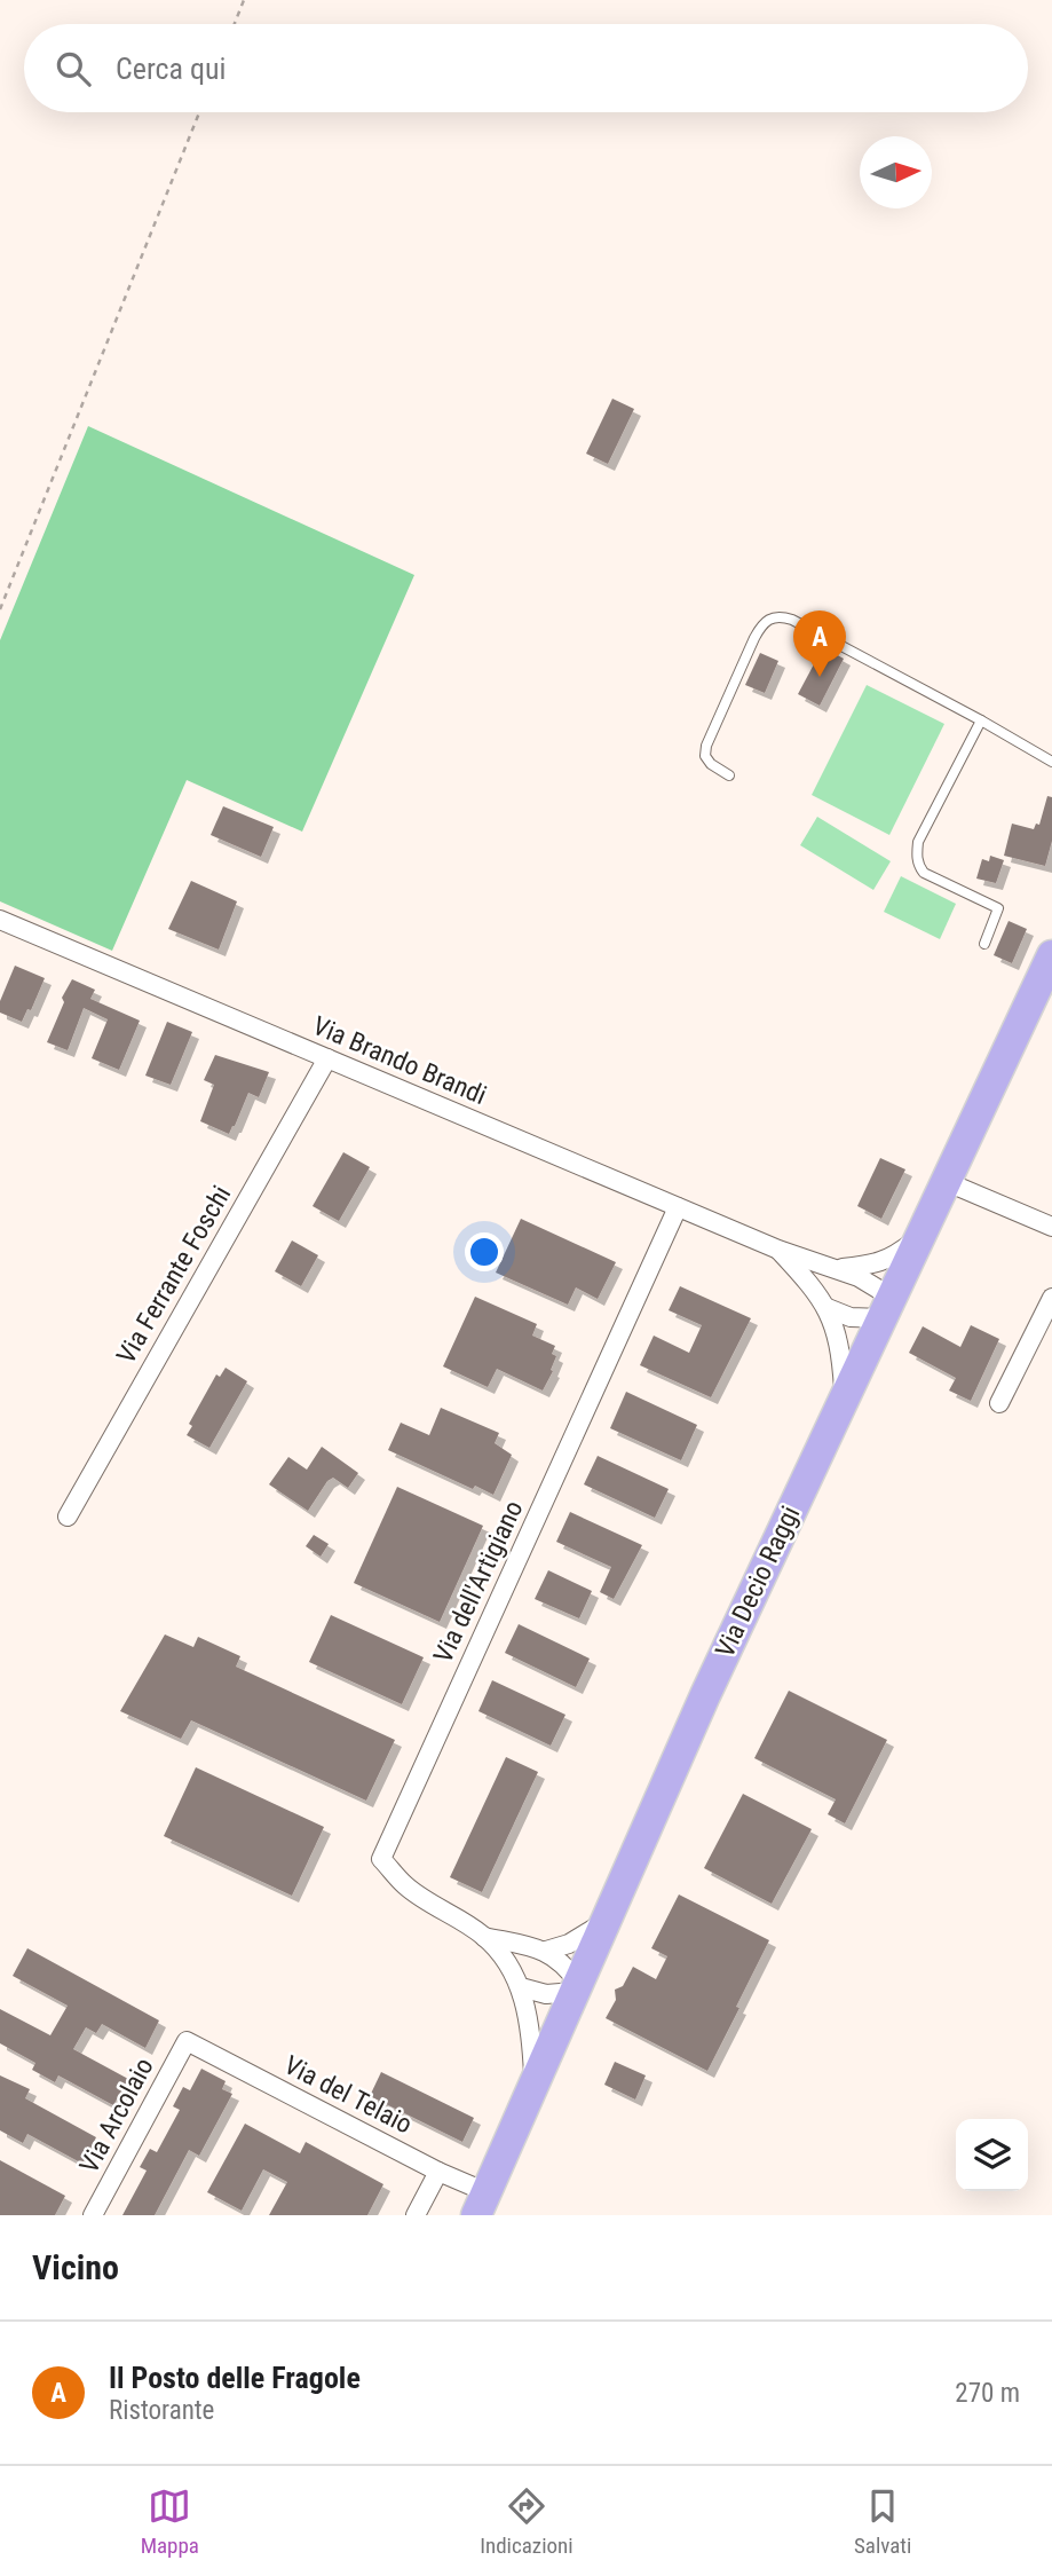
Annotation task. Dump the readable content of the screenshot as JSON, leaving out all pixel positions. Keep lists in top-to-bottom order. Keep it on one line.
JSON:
{"streets":{"main road":["Via Decio Raggi"],"street":["Via Brando Brandi","Via Ferrante Foschi","Via dell'Artigiano","Via del Telaio","Via Arcolaio"]},"crossings":[["Via Brando Brandi","Via Ferrante Foschi"],["Via Brando Brandi","Via dell'Artigiano"],["Via Brando Brandi","Via Decio Raggi"],["Via dell'Artigiano","Via Decio Raggi"],["Via Decio Raggi","Via del Telaio"],["Via del Telaio","Via Arcolaio"]],"north":"right","page":{"search":"Cerca qui","pins":"A","heading":"Vicino","list":[{"mark":"A","name":"Il Posto delle Fragole","note":"Ristorante","value":"270 m"}],"nav":["Mappa","Indicazioni","Salvati"]}}
